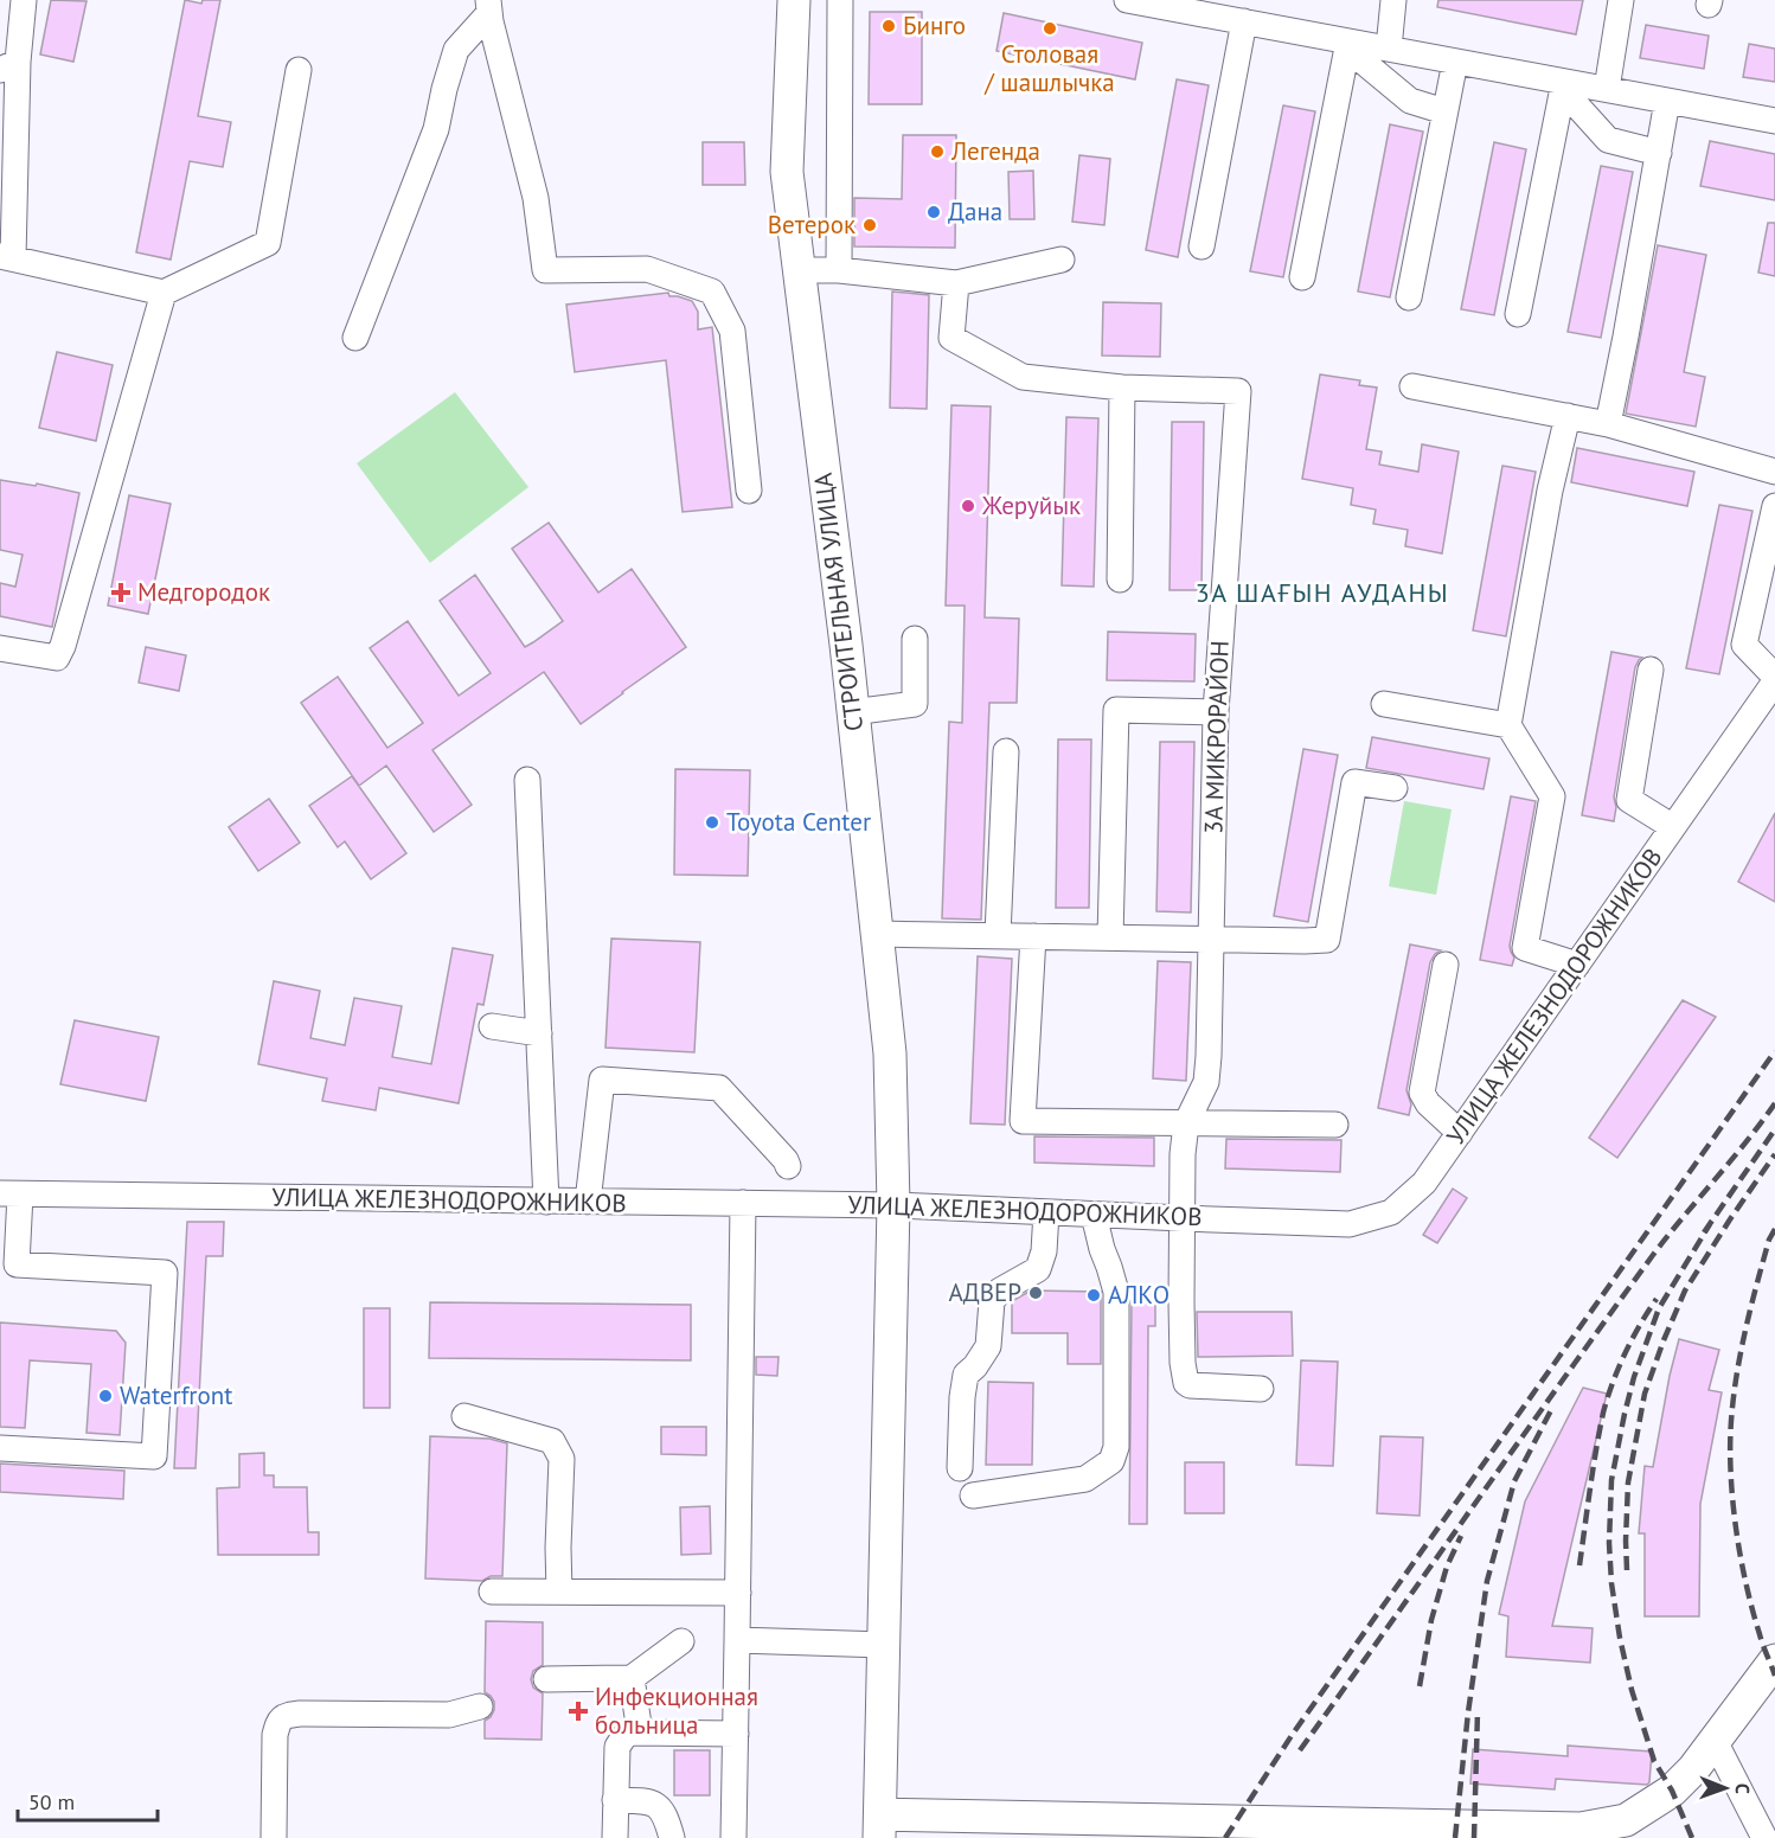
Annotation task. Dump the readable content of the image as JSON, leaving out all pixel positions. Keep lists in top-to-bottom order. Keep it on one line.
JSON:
{"streets":{"main road":["СТРОИТЕЛЬНАЯ УЛИЦА"],"street":["3А МИКРОРАЙОН","УЛИЦА ЖЕЛЕЗНОДОРОЖНИКОВ"]},"crossings":[["СТРОИТЕЛЬНАЯ УЛИЦА","УЛИЦА ЖЕЛЕЗНОДОРОЖНИКОВ"],["3А МИКРОРАЙОН","УЛИЦА ЖЕЛЕЗНОДОРОЖНИКОВ"]],"districts":["3А ШАҒЫН АУДАНЫ"],"places":{"other":["Бинго","Столовая / шашлычка","Легенда","Дана","Ветерок","Жеруйык","Toyota Center","АДВЕР","АЛКО","Waterfront"],"health":["Медгородок","Инфекционная больница"]},"scale_bar":"50 m","north":"right"}
